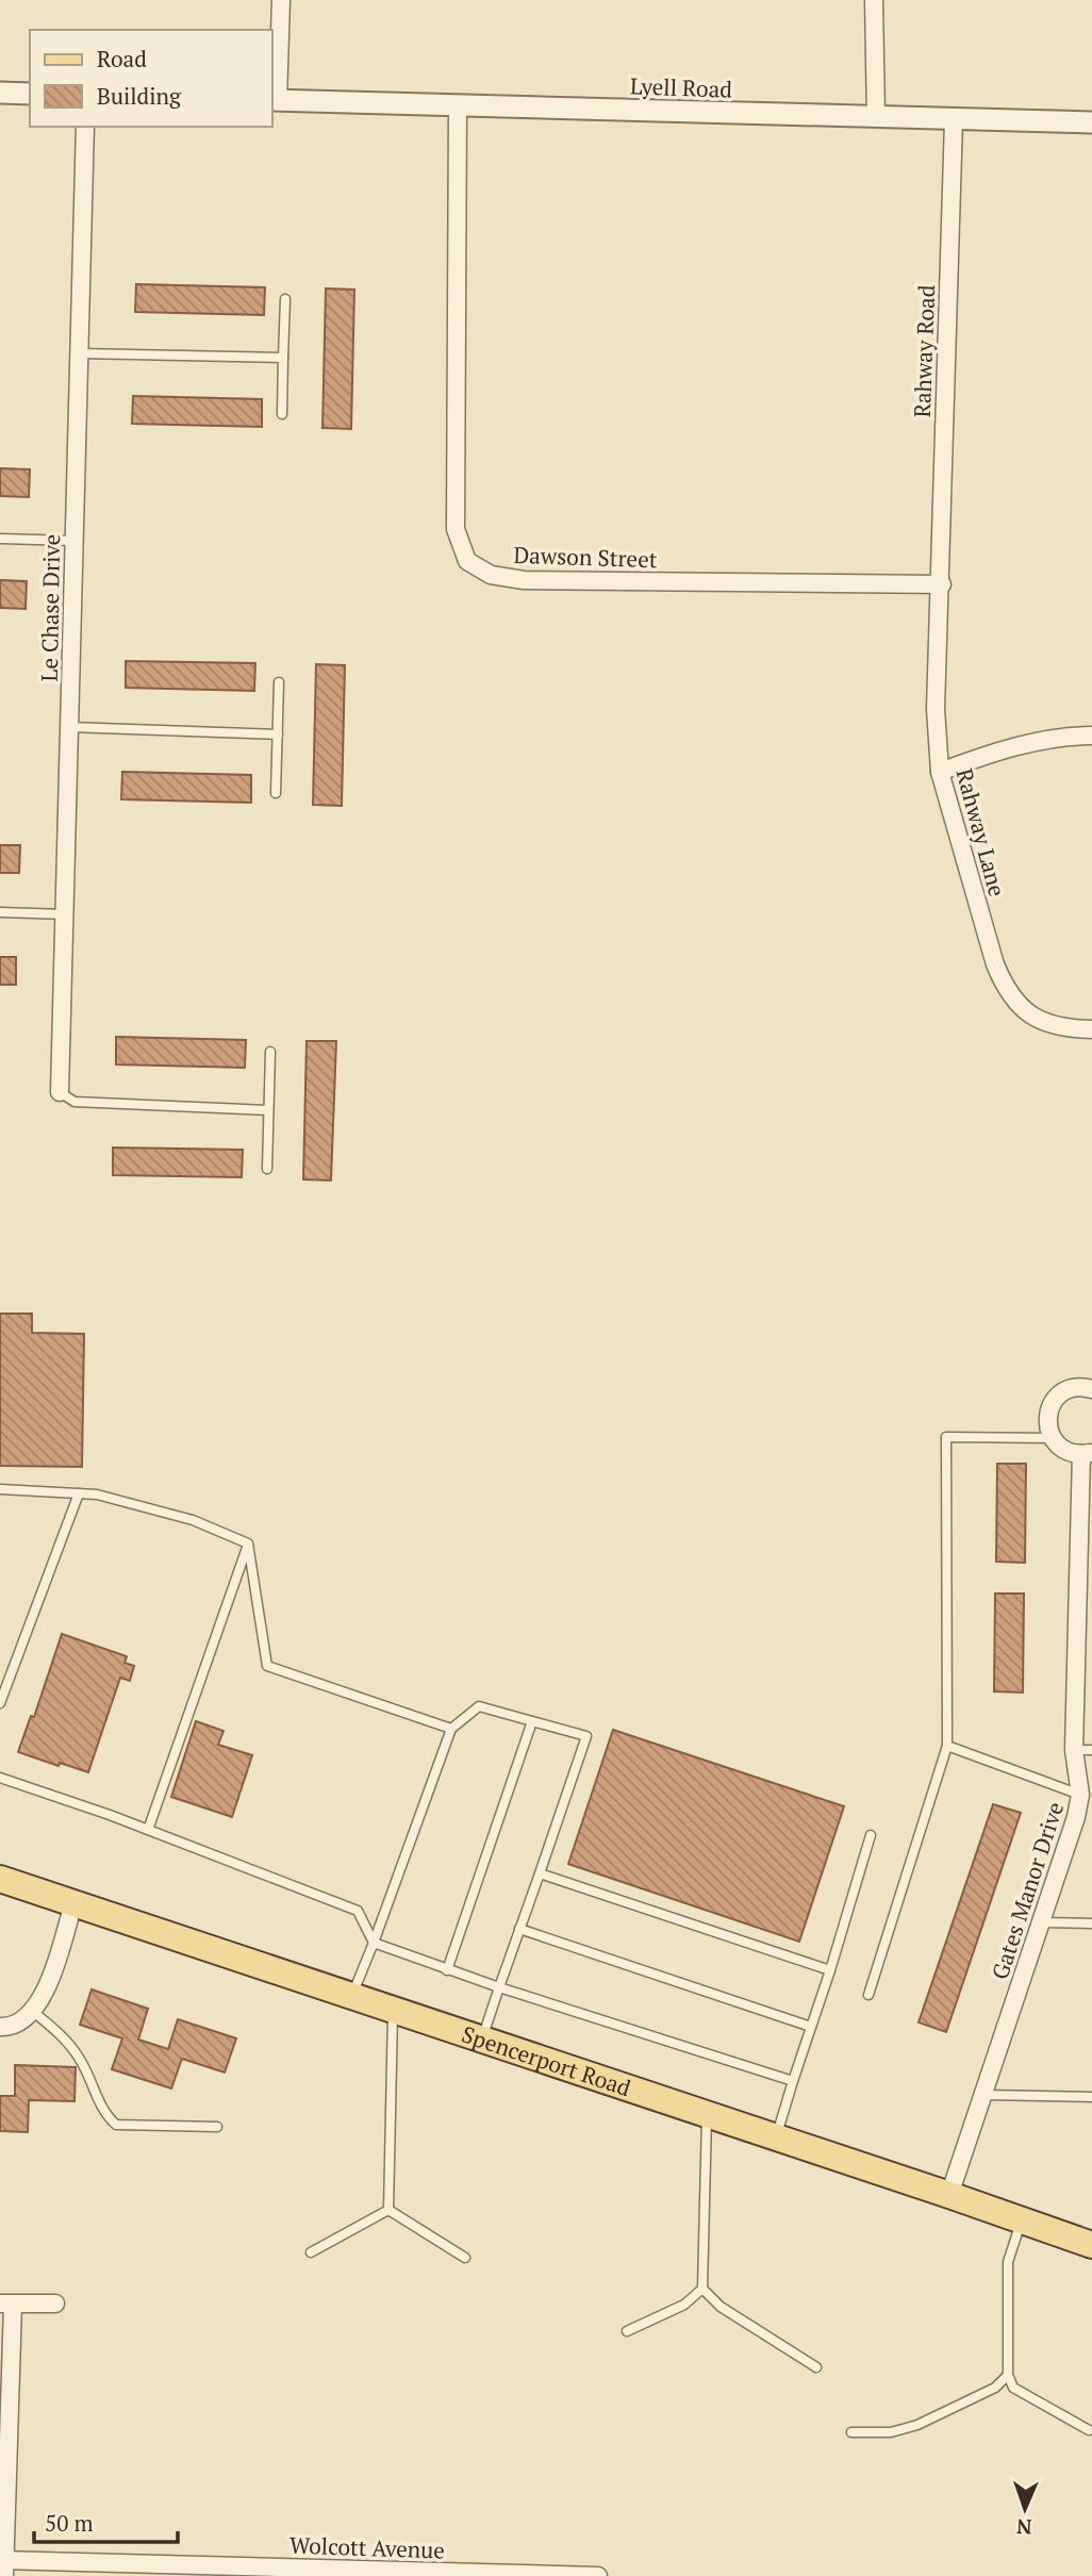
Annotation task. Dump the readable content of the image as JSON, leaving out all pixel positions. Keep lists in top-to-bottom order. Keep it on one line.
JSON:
{"streets":{"main road":["Spencerport Road"],"street":["Lyell Road","Rahway Road","Dawson Street","Le Chase Drive","Rahway Lane","Gates Manor Drive","Wolcott Avenue"]},"crossings":[["Lyell Road","Rahway Road"],["Lyell Road","Dawson Street"],["Rahway Road","Dawson Street"],["Rahway Road","Rahway Lane"],["Dawson Street","Rahway Lane"],["Gates Manor Drive","Spencerport Road"]],"legend":["Road","Building"],"scale_bar":"50 m","north":"bottom"}
